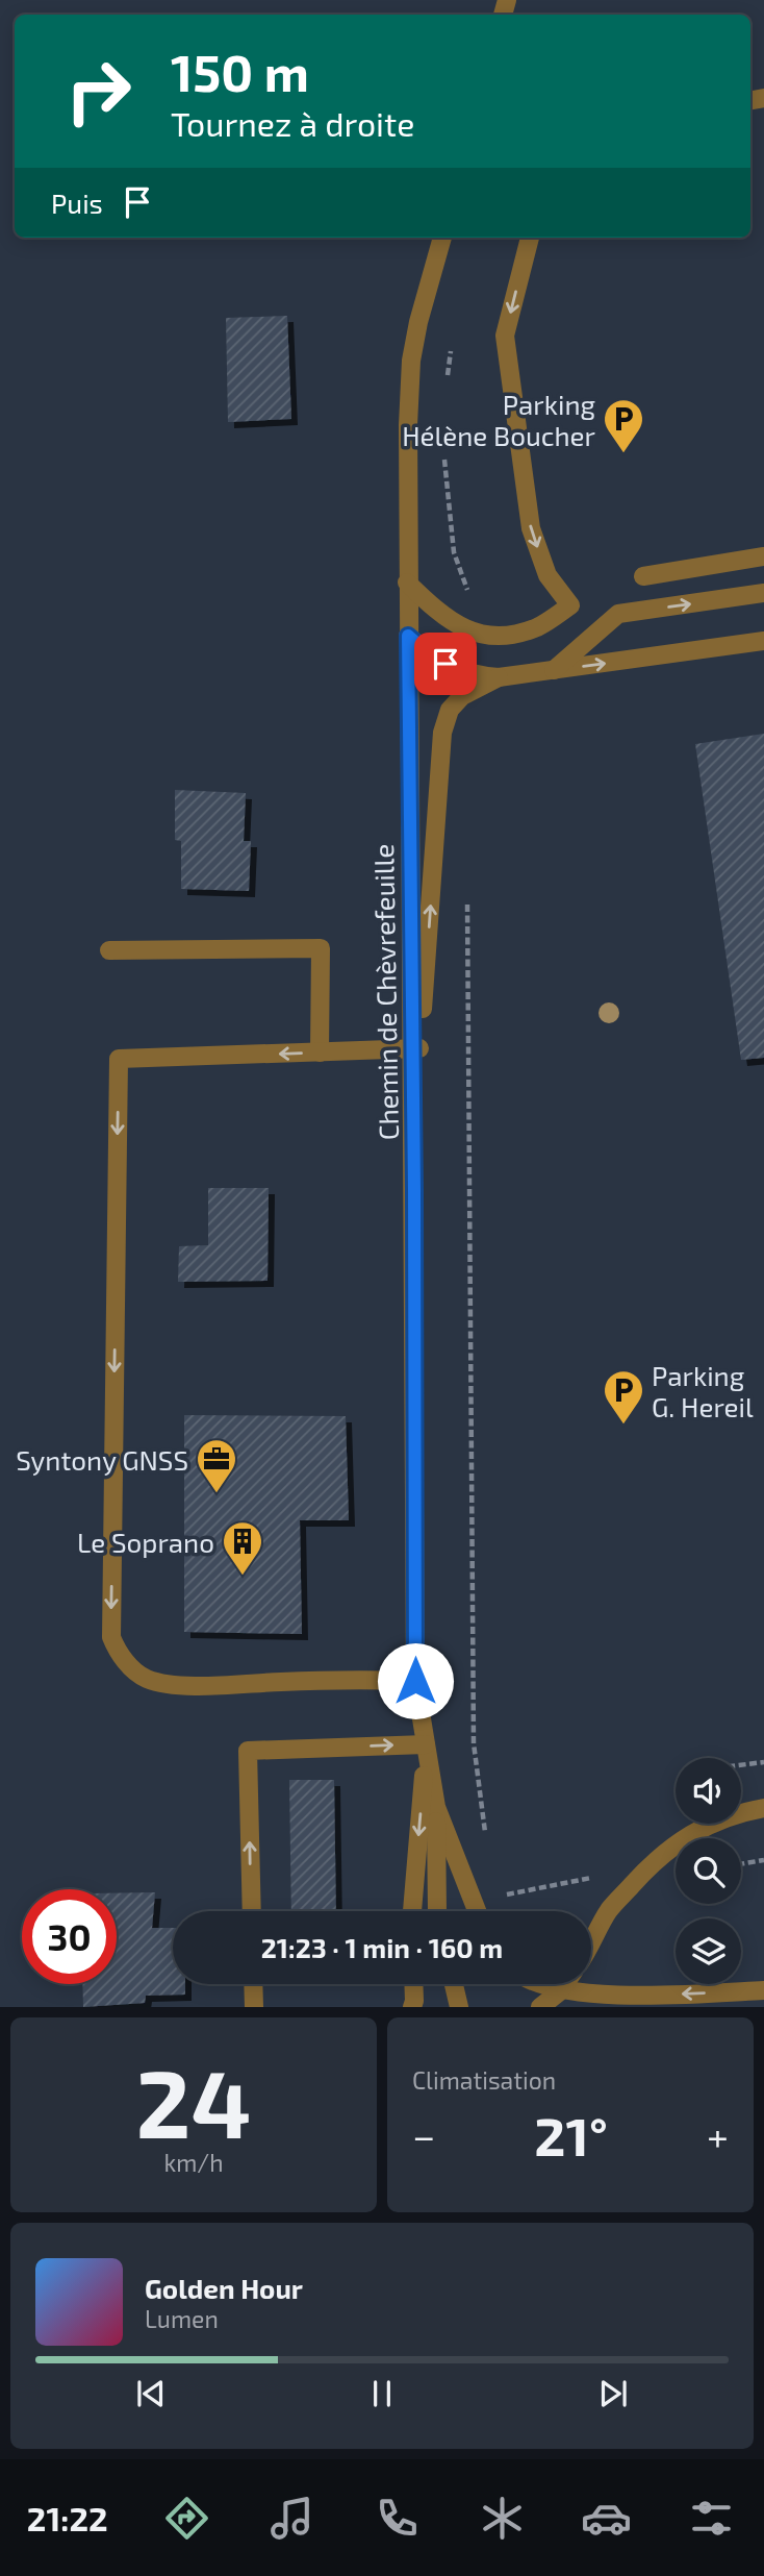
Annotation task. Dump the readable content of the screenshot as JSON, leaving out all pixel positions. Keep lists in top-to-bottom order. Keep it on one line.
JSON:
{"streets":{"street":["Chemin de Chèvrefeuille"]},"places":{"parking":["Parking Hélène Boucher","Parking G. Hereil"],"office":["Syntony GNSS"],"building":["Le Soprano"]},"page":{"turn":["150 m","Tournez à droite"],"then":"Puis","limit":"30","trip":"21:23 · 1 min · 160 m","tile":[["24","km/h"],"Climatisation"],"heat":["−","21°","+"],"song":["Golden Hour","Lumen"],"tabs":"21:22"}}
